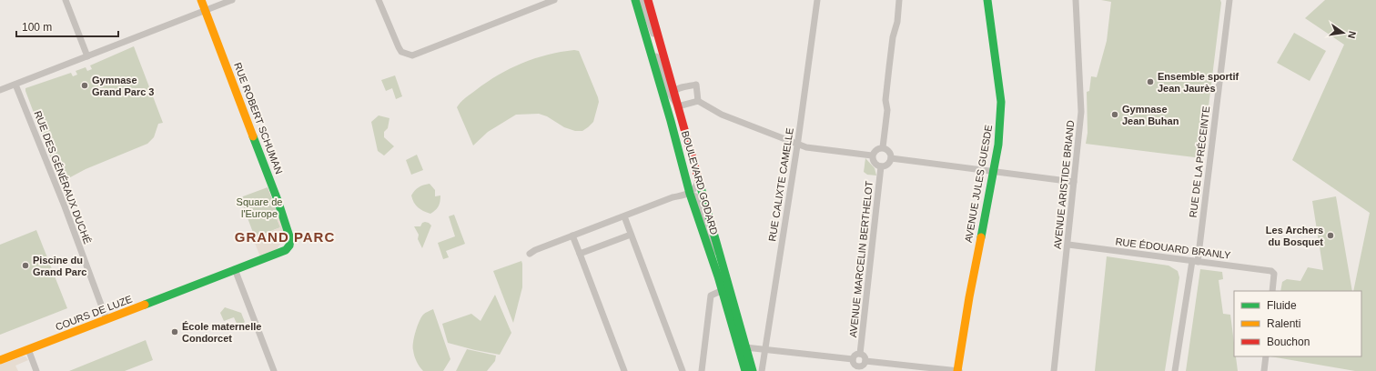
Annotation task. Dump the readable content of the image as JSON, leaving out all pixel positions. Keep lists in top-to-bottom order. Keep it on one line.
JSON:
{"streets":{"street":["RUE ROBERT SCHUMAN","RUE DE LA PRÉCEINTE","RUE DES GÉNÉRAUX DUCHÉ","BOULEVARD GODARD","AVENUE JULES GUESDE","RUE CALIXTE CAMELLE","AVENUE ARISTIDE BRIAND","RUE ÉDOUARD BRANLY","AVENUE MARCELIN BERTHELOT","COURS DE LUZE"]},"crossings":[["RUE ROBERT SCHUMAN","COURS DE LUZE"],["RUE DE LA PRÉCEINTE","RUE ÉDOUARD BRANLY"],["RUE DES GÉNÉRAUX DUCHÉ","COURS DE LUZE"],["AVENUE ARISTIDE BRIAND","RUE ÉDOUARD BRANLY"]],"districts":["GRAND PARC"],"parks":["Square de l'Europe"],"places":["Ensemble sportif Jean Jaurès","Gymnase Grand Parc 3","Gymnase Jean Buhan","Les Archers du Bosquet","Piscine du Grand Parc","École maternelle Condorcet"],"legend":["Fluide","Ralenti","Bouchon"],"scale_bar":"100 m","north":"right"}
